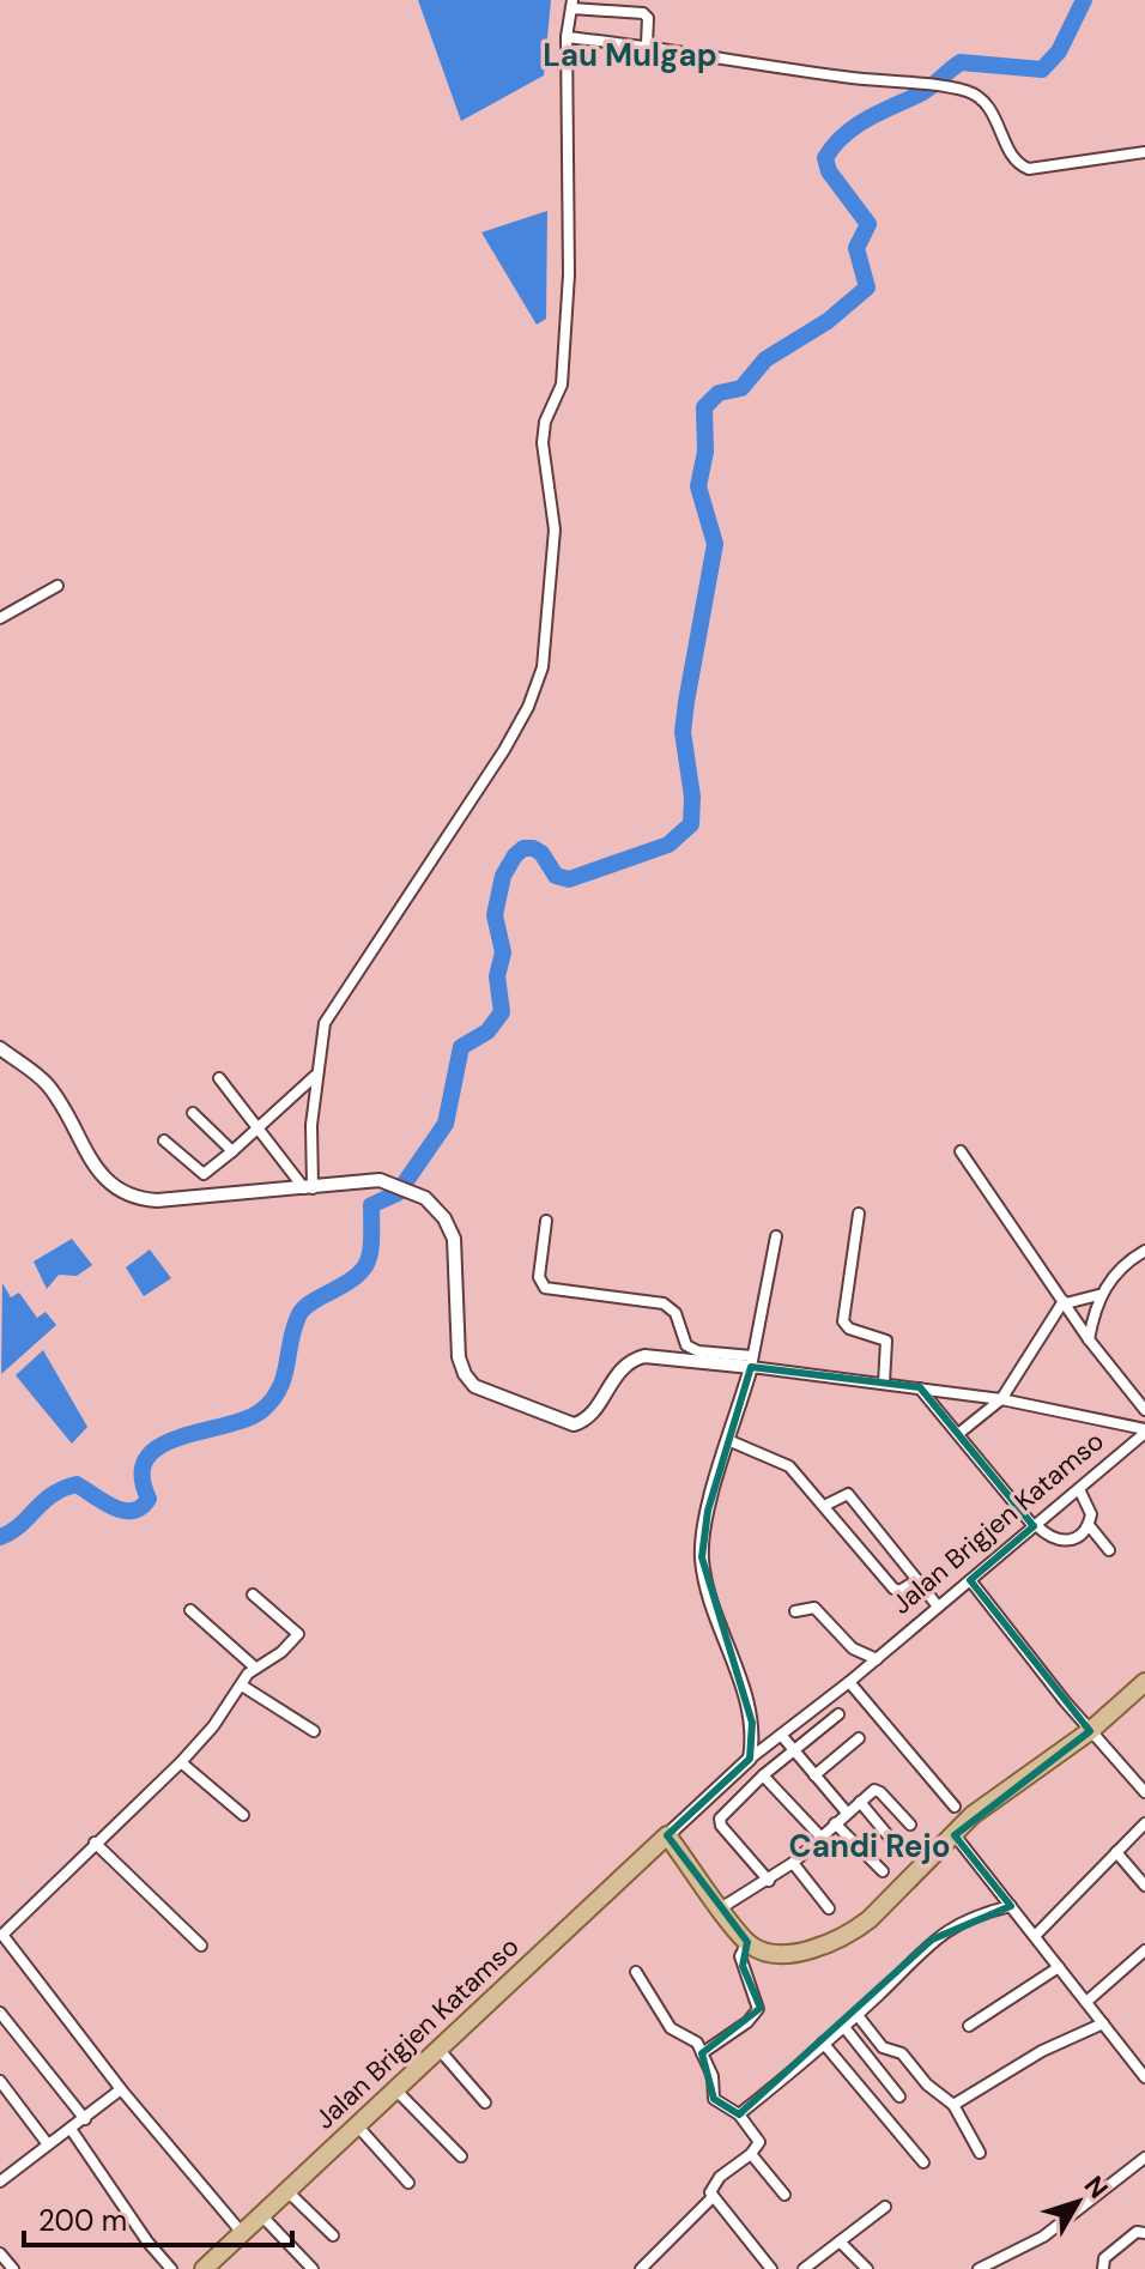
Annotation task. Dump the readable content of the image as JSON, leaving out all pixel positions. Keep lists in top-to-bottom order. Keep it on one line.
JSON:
{"streets":{"main road":["Jalan Brigjen Katamso"]},"districts":["Lau Mulgap","Candi Rejo"],"scale_bar":"200 m","north":"top right"}
